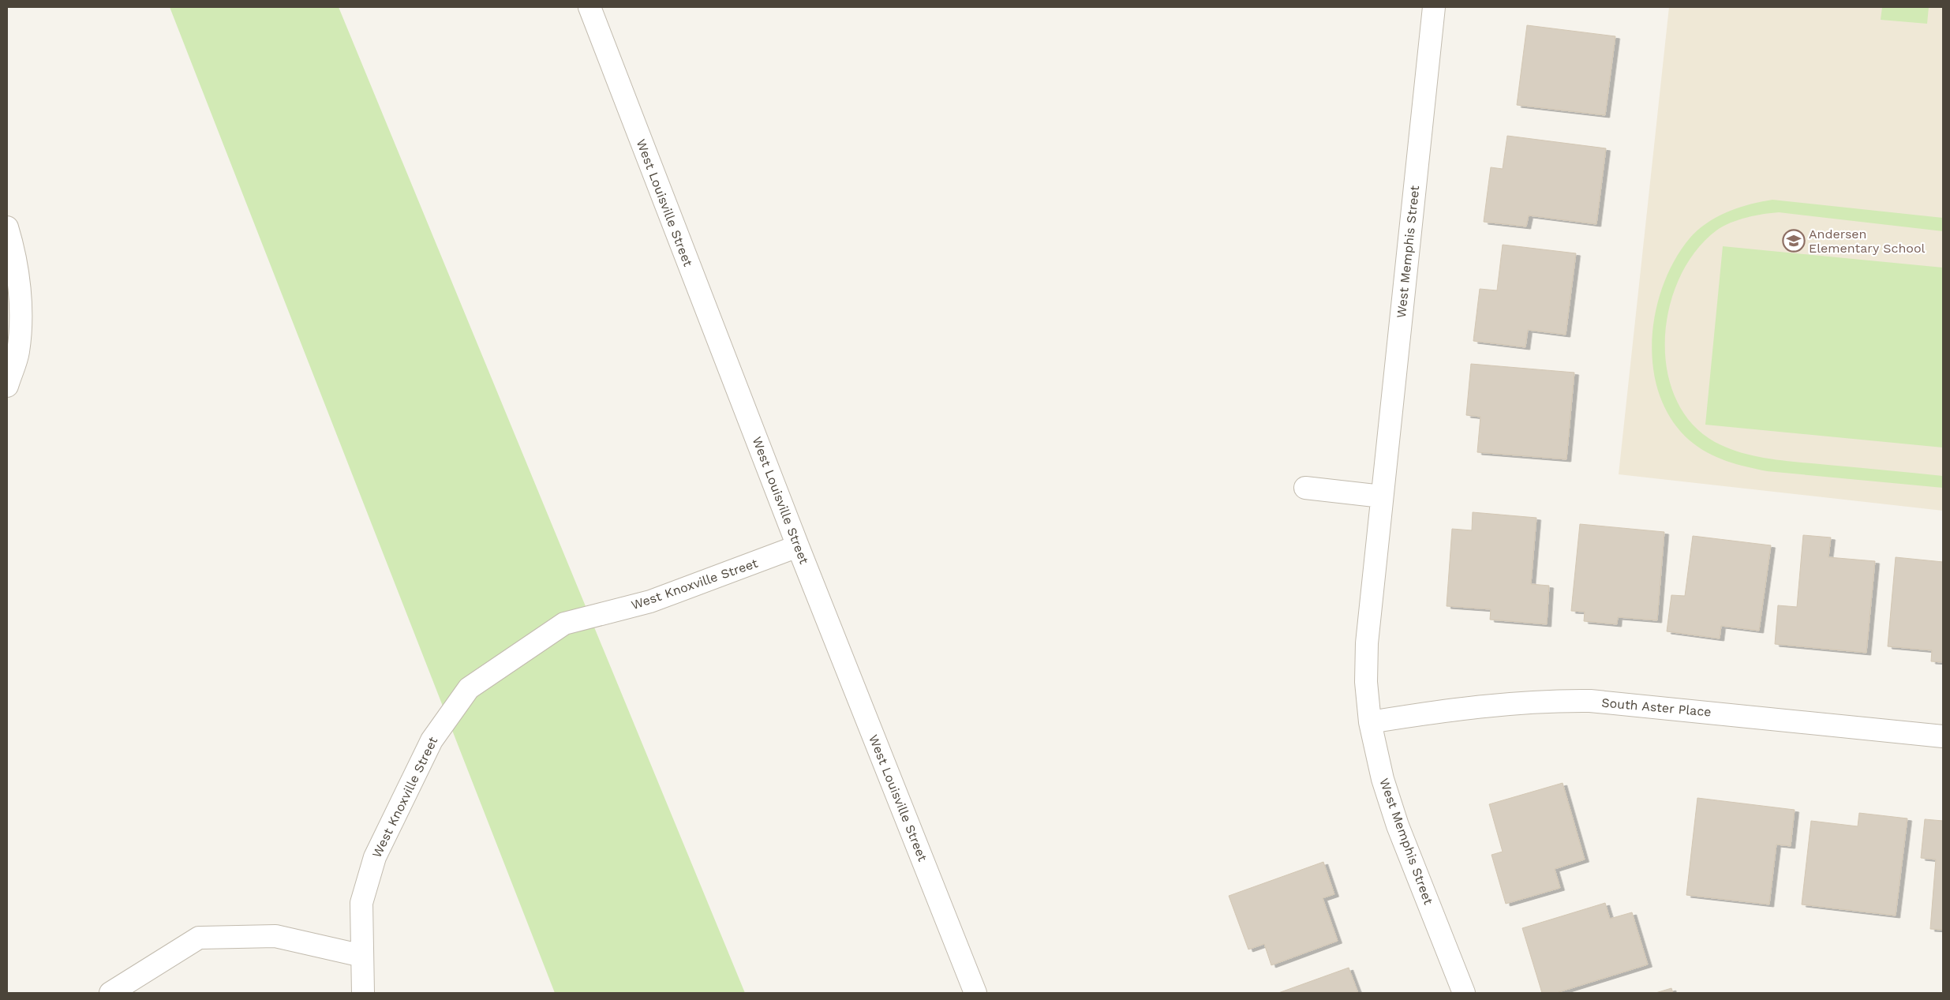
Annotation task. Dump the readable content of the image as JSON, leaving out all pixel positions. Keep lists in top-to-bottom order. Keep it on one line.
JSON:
{"streets":{"street":["West Louisville Street","West Memphis Street","West Knoxville Street","South Aster Place"]},"crossings":[["West Louisville Street","West Knoxville Street"],["West Memphis Street","South Aster Place"]],"places":{"school or university":["Andersen Elementary School"]}}
